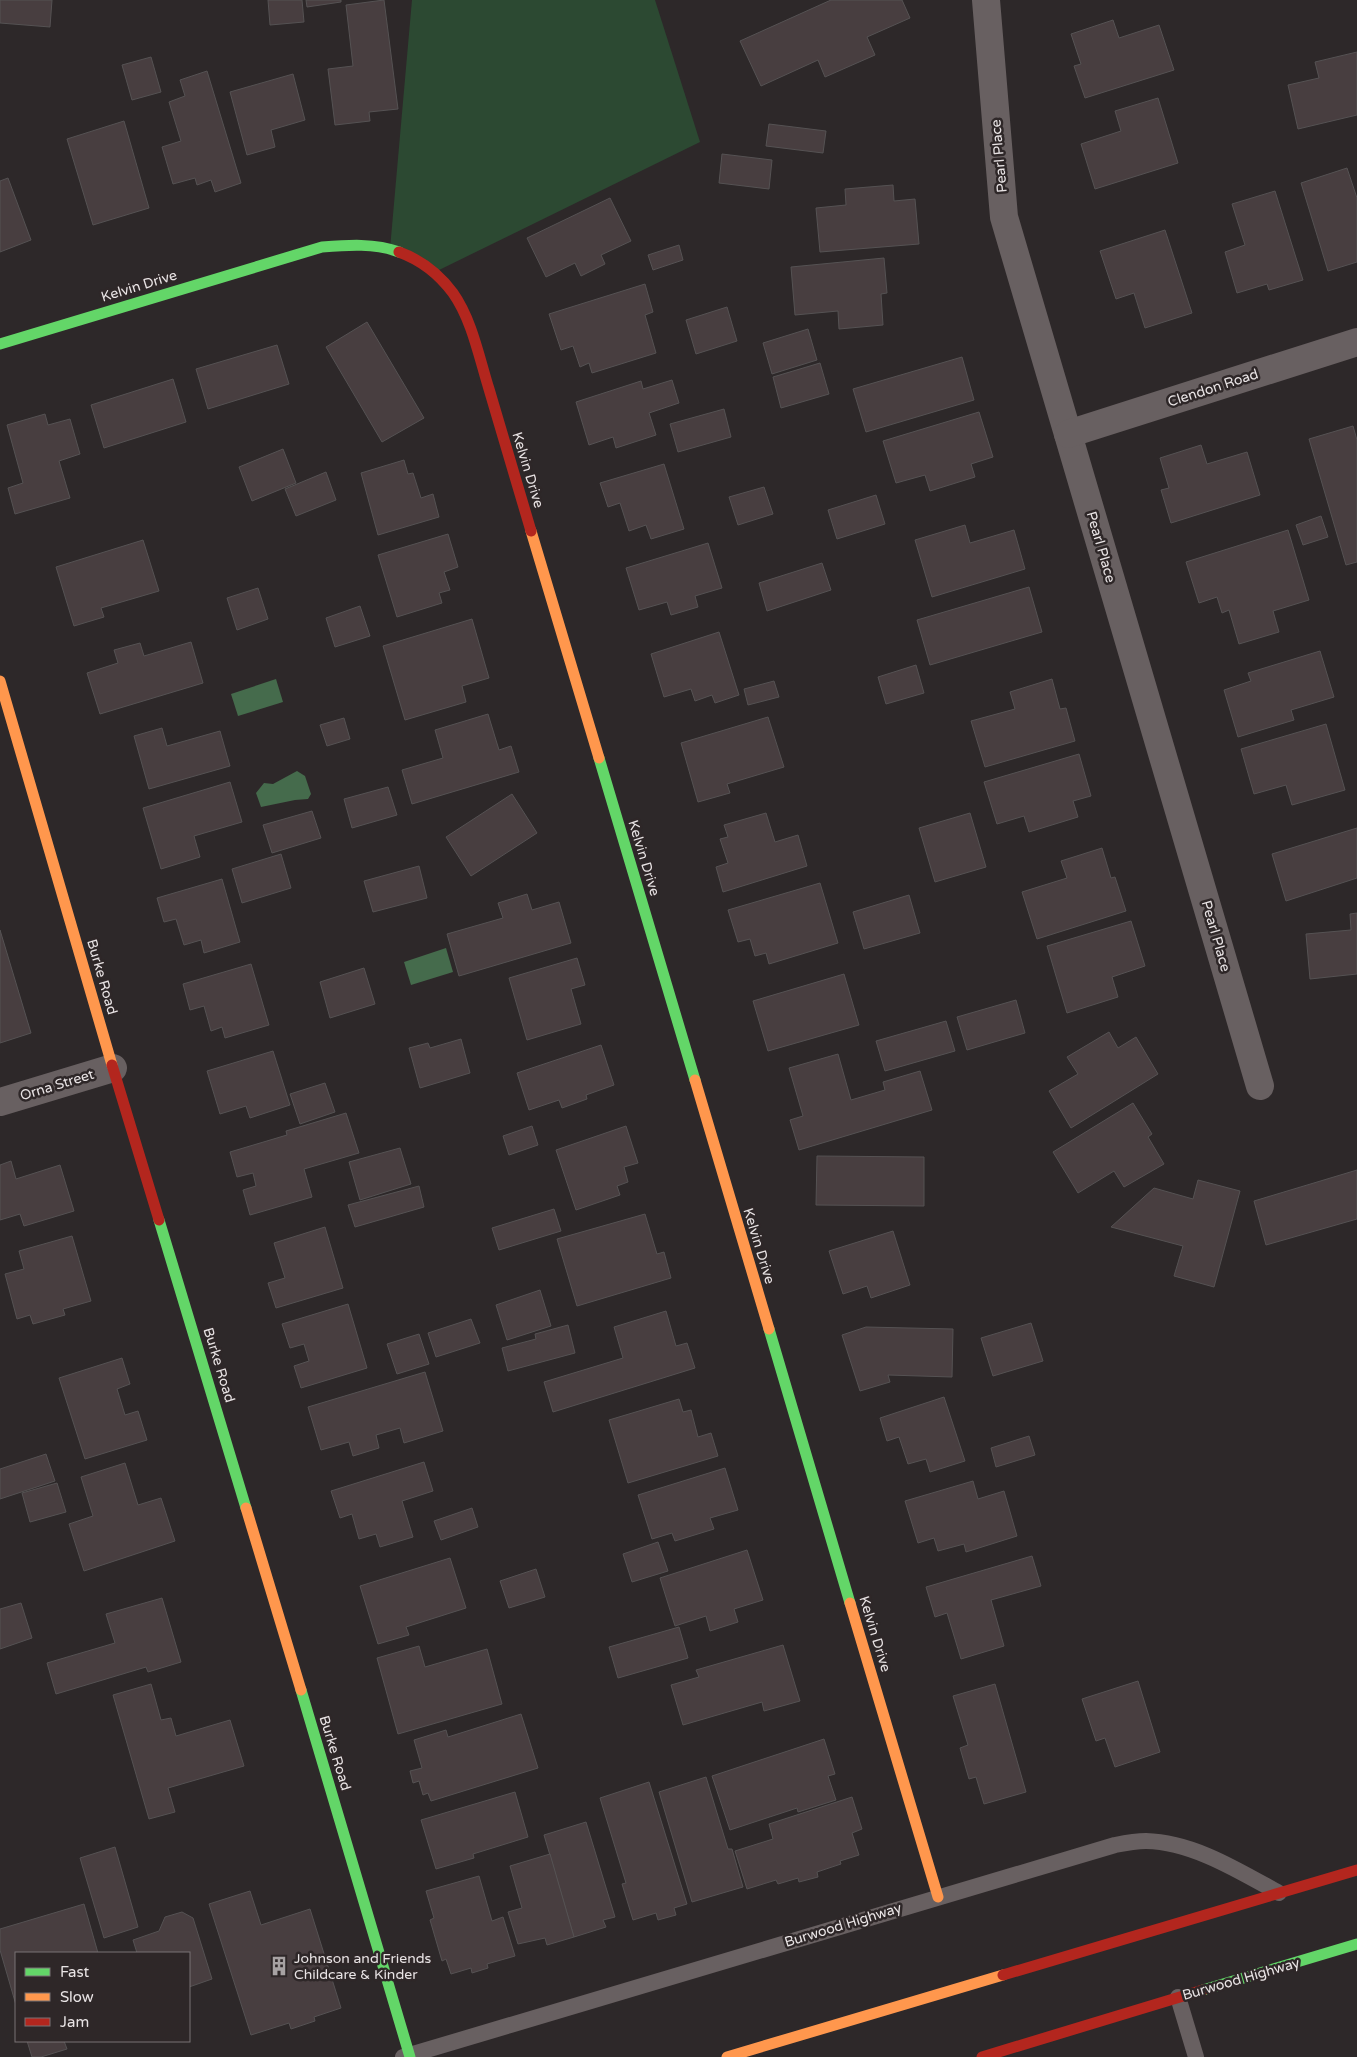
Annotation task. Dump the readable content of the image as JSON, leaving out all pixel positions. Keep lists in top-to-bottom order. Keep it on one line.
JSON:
{"streets":{"main road":["Kelvin Drive","Burke Road","Burwood Highway"],"street":["Pearl Place","Clendon Road","Orna Street"]},"crossings":[["Pearl Place","Clendon Road"],["Kelvin Drive","Burwood Highway"],["Burke Road","Orna Street"],["Burke Road","Burwood Highway"]],"places":{"building":["Johnson and Friends Childcare & Kinder"]},"legend":["Fast","Slow","Jam"]}
